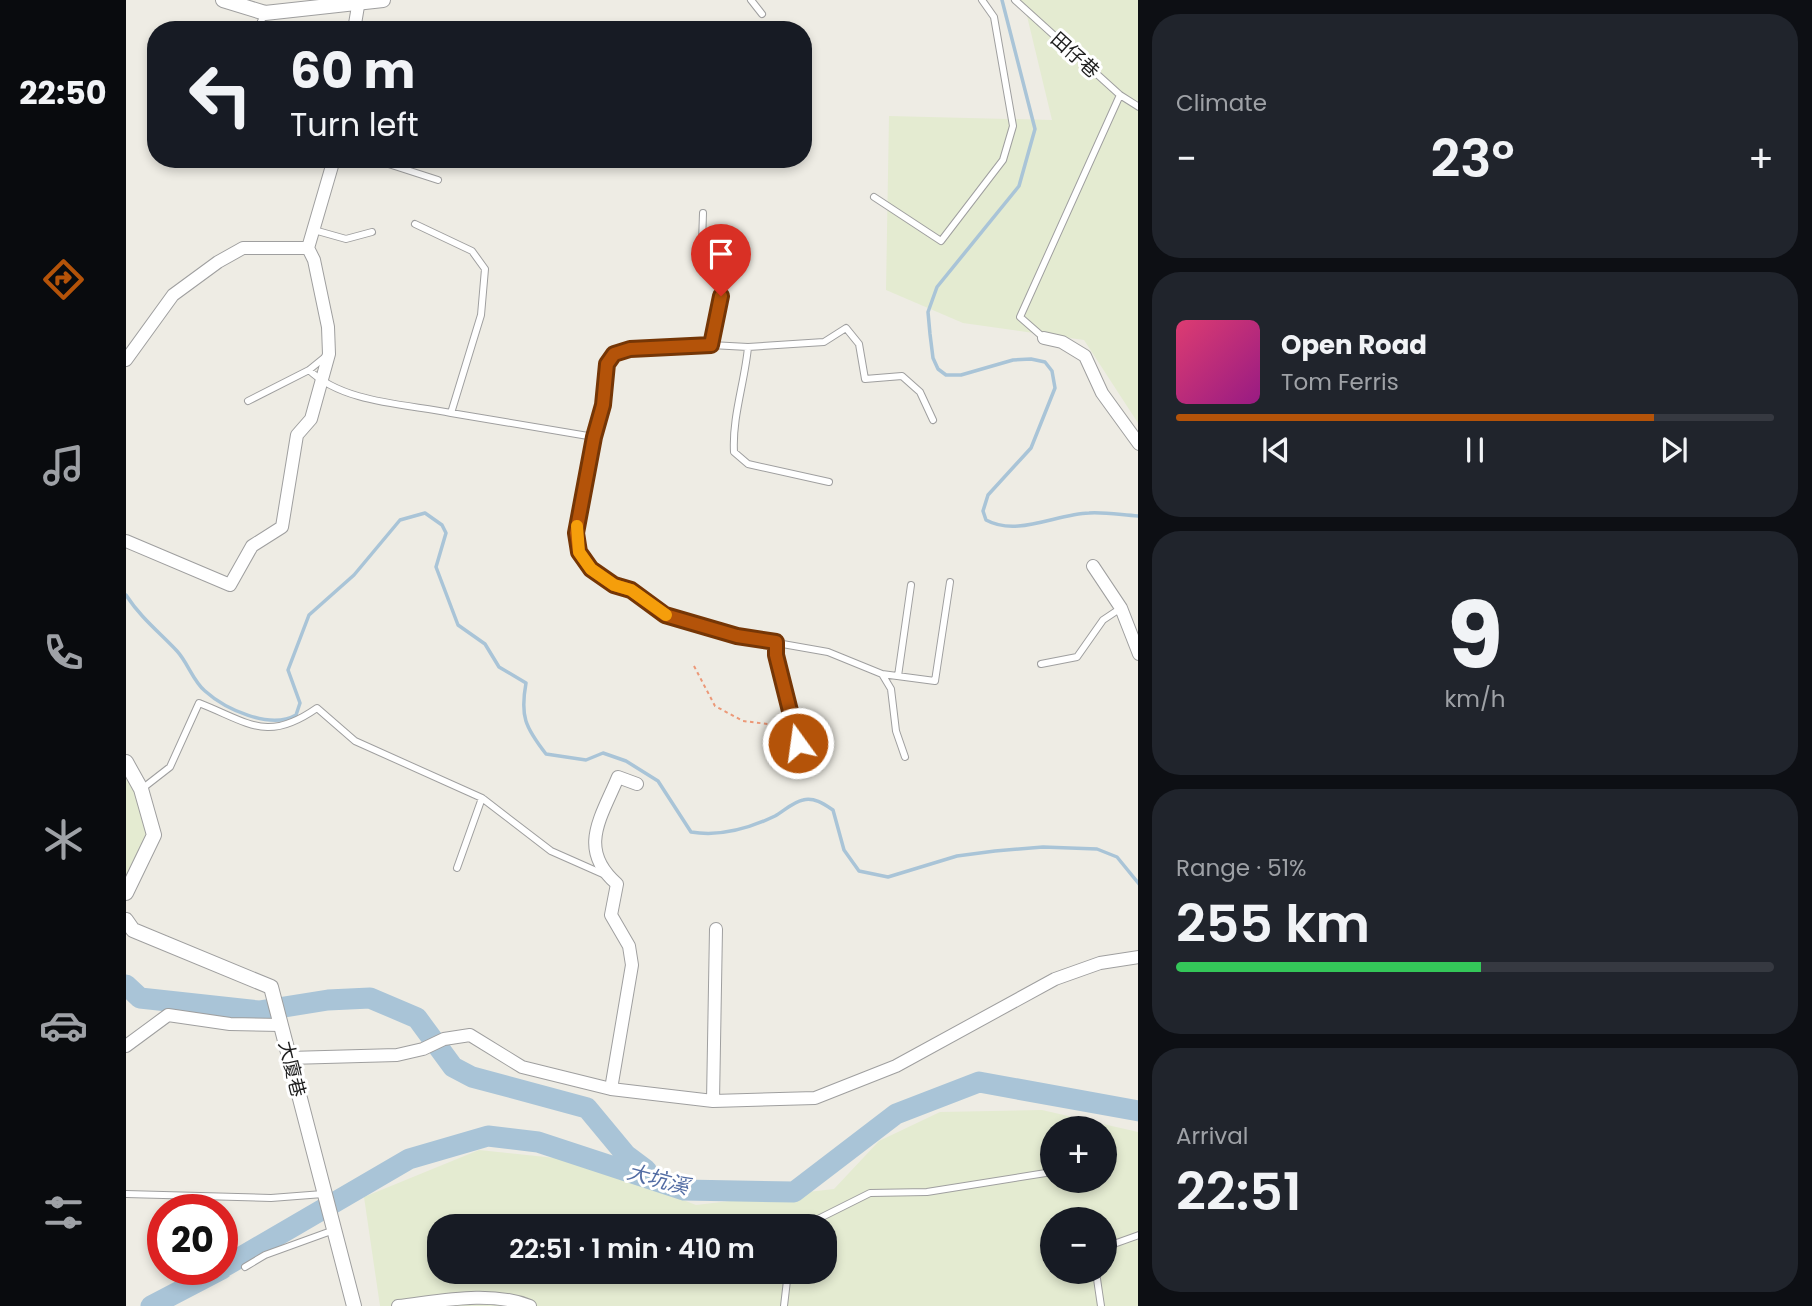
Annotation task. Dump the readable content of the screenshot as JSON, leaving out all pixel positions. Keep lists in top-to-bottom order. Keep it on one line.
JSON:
{"streets":{"street":["大廈巷"],"lane":["田仔巷"]},"water":["大坑溪"],"page":{"tabs":"22:50","tile":["Climate",["9","km/h"],["Range · 51%","255 km"],["Arrival","22:51"]],"turn":["60 m","Turn left"],"heat":["−","23°","+"],"song":["Open Road","Tom Ferris"],"map_buttons":["+","−"],"limit":"20","trip":"22:51 · 1 min · 410 m"}}
